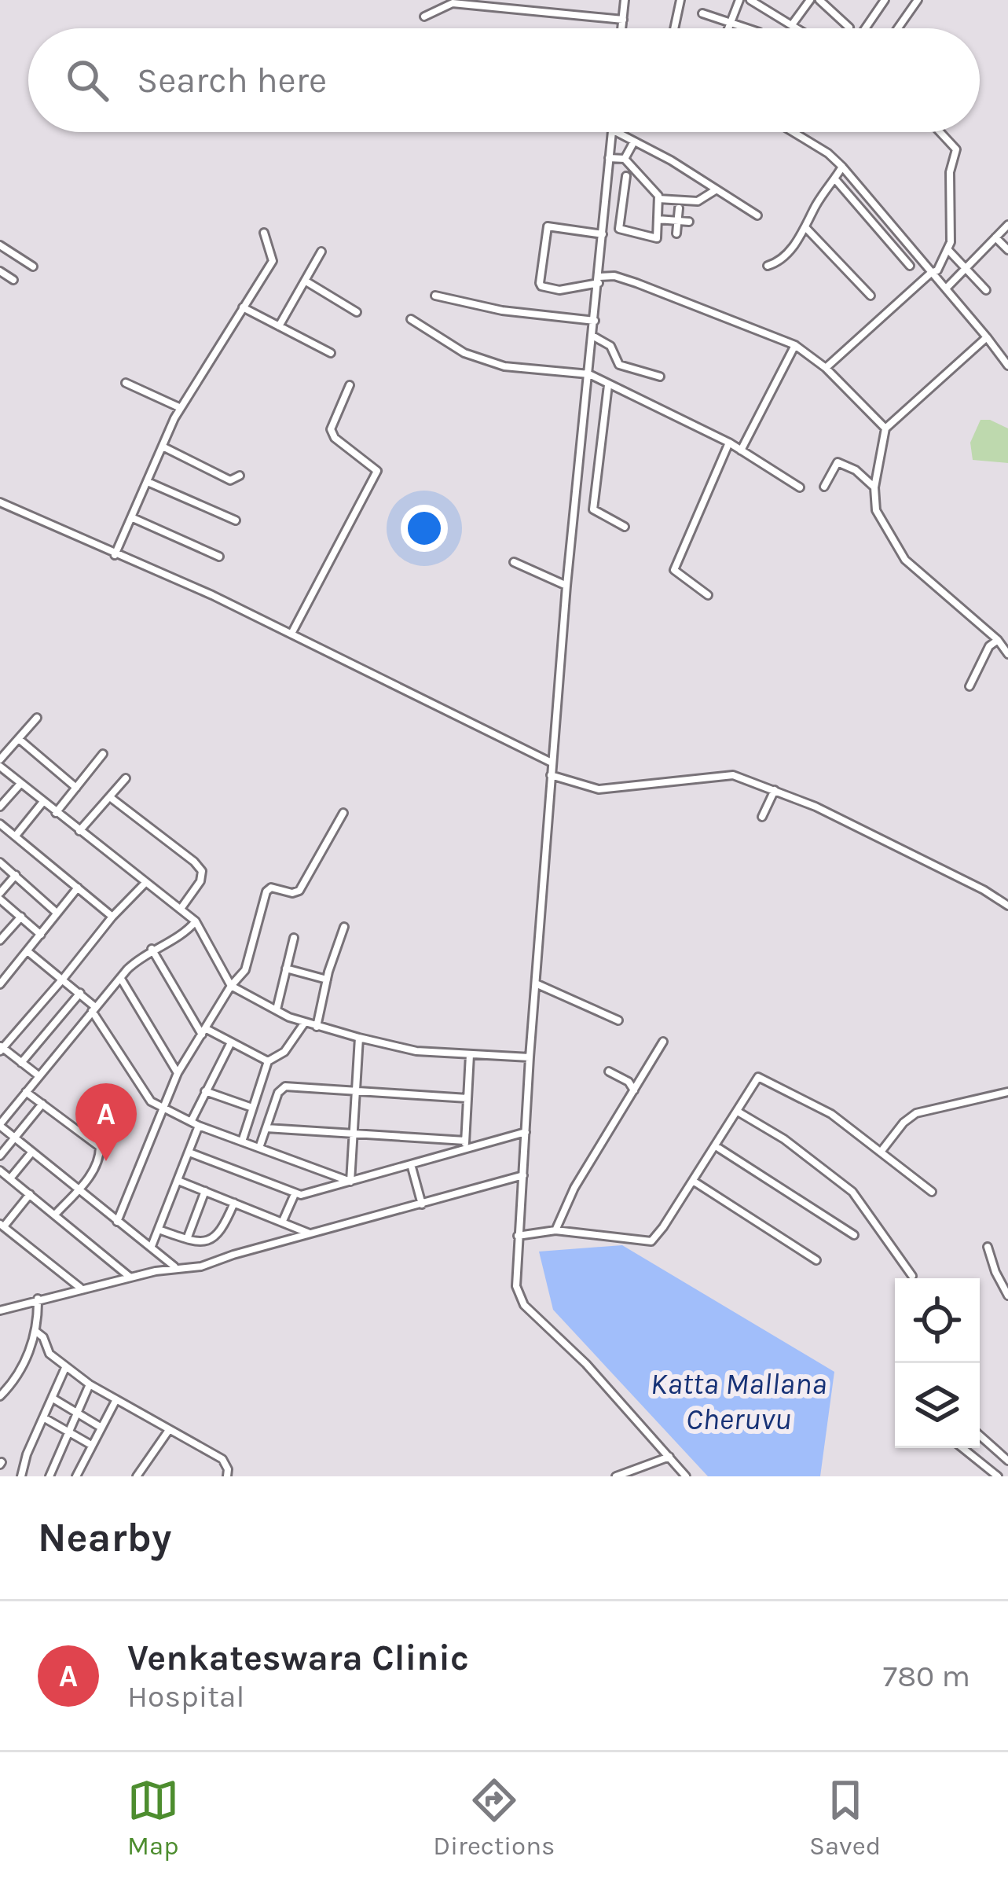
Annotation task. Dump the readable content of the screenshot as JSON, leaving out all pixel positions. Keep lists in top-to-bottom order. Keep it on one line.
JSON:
{"water":["Katta Mallana Cheruvu"],"page":{"search":"Search here","pins":"A","heading":"Nearby","list":[{"mark":"A","name":"Venkateswara Clinic","note":"Hospital","value":"780 m"}],"nav":["Map","Directions","Saved"]}}
